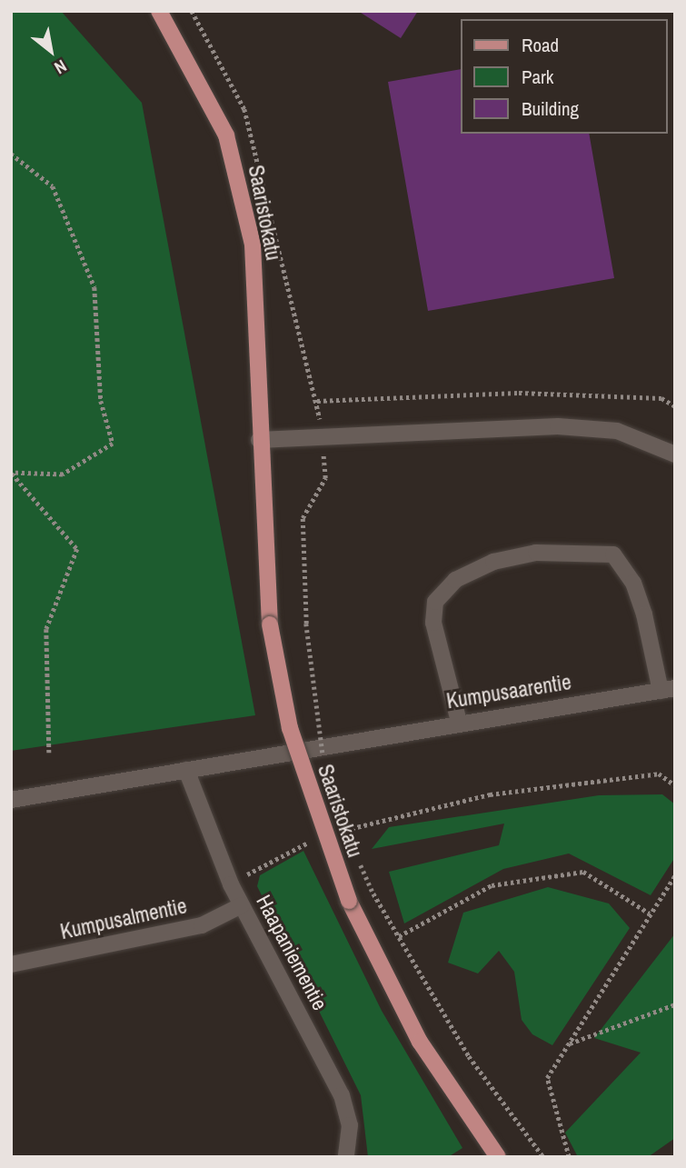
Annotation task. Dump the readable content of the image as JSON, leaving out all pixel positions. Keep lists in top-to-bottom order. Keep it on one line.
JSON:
{"streets":{"main road":["Saaristokatu"],"street":["Kumpusaarentie","Kumpusalmentie","Haapaniementie"]},"crossings":[["Kumpusaarentie","Haapaniementie"],["Kumpusalmentie","Haapaniementie"]],"legend":["Road","Park","Building"],"north":"bottom right"}
